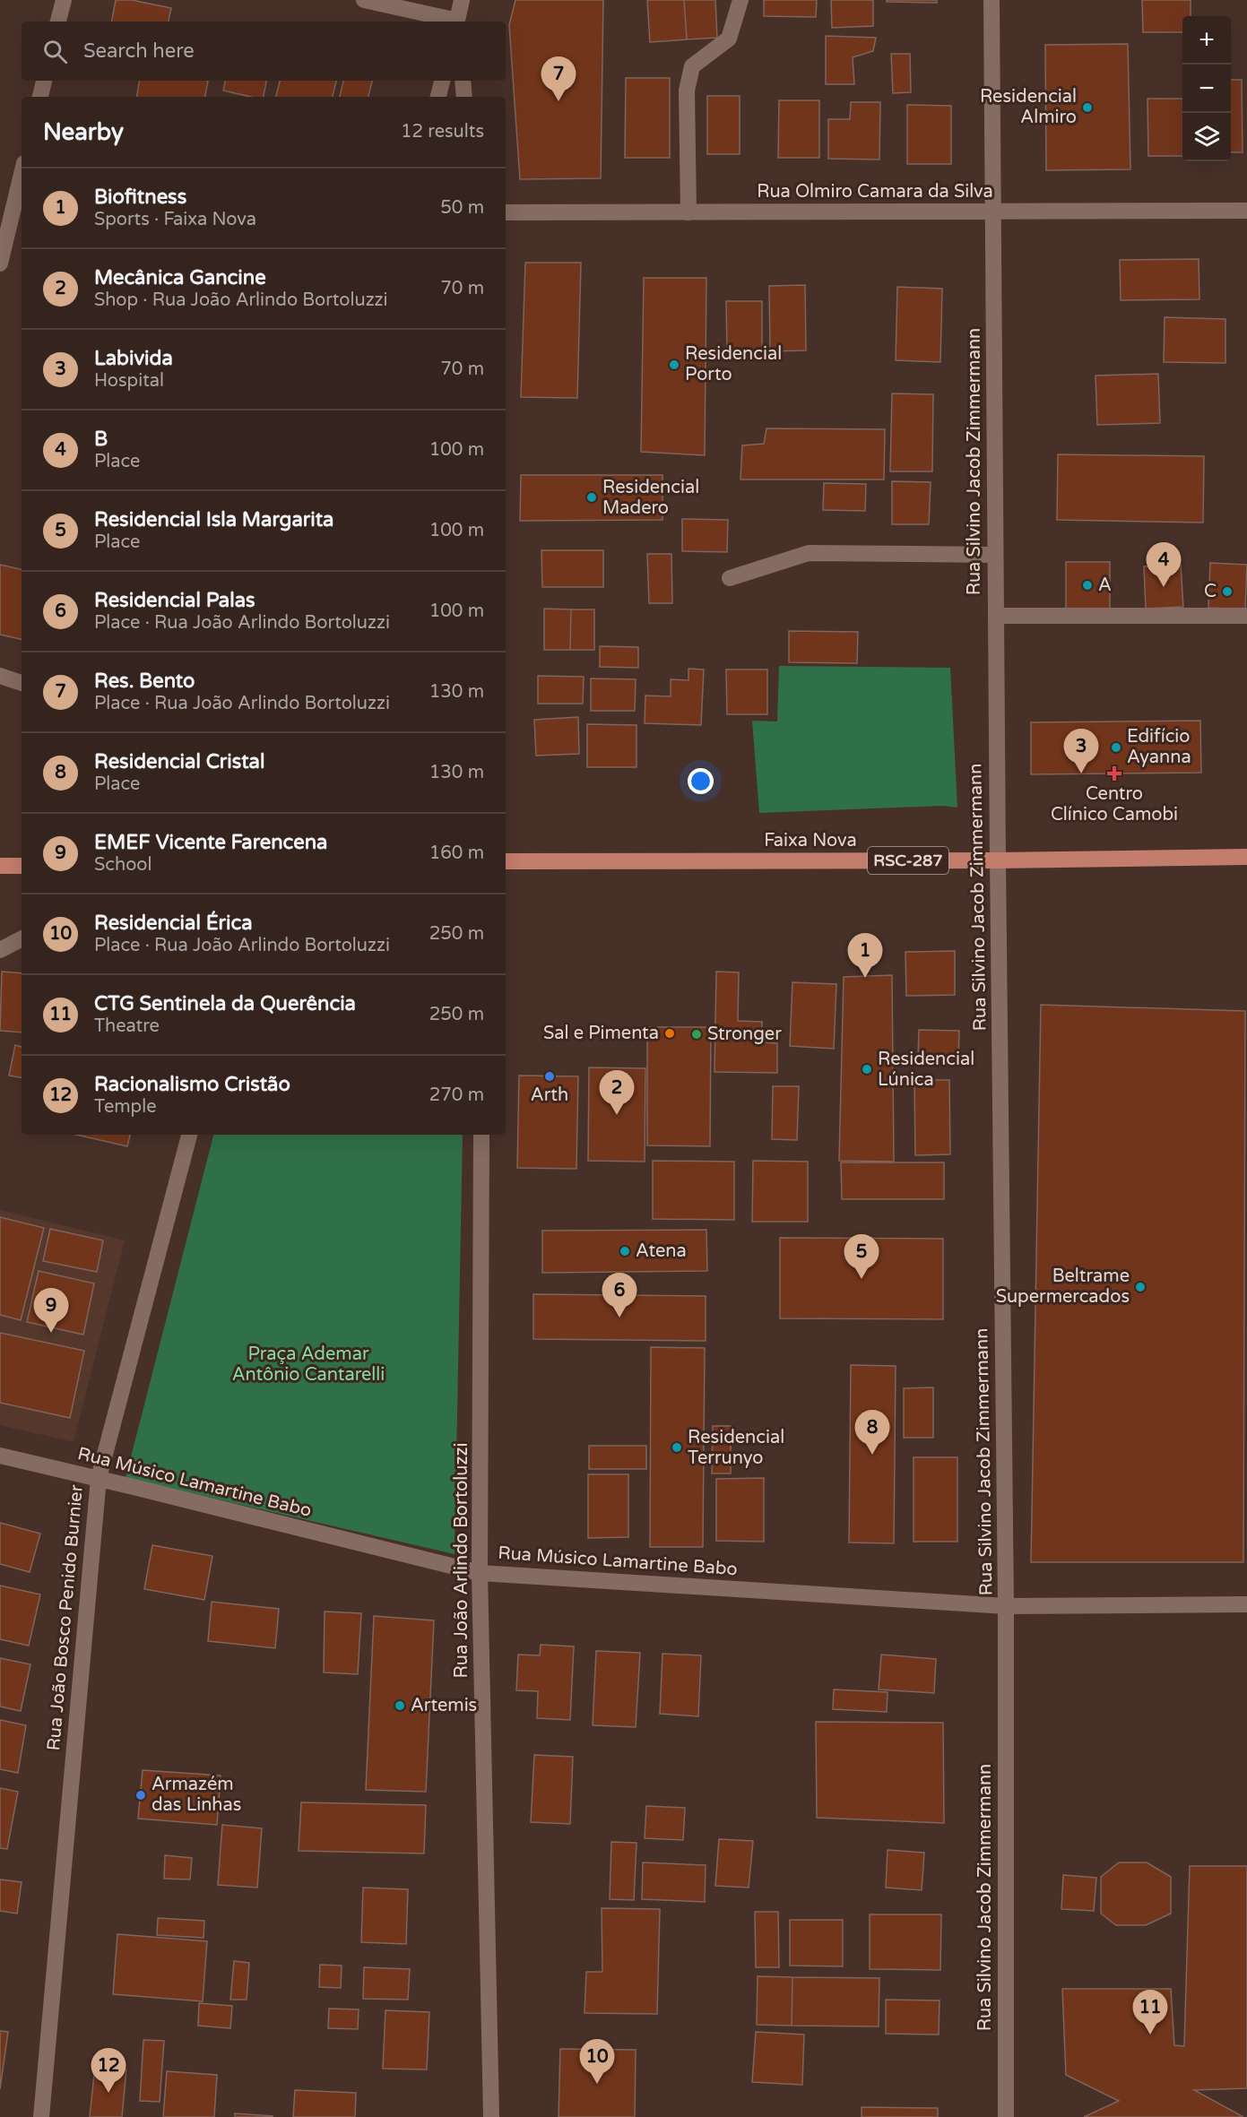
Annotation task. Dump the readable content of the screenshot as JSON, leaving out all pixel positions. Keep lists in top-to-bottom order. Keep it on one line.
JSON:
{"streets":{"highway":["Faixa Nova","RSC-287"],"street":["Rua Olmiro Camara da Silva","Rua Silvino Jacob Zimmermann","Rua Músico Lamartine Babo","Rua João Arlindo Bortoluzzi","Rua João Bosco Penido Burnier"]},"crossings":[["Rua Olmiro Camara da Silva","Rua Silvino Jacob Zimmermann"],["Rua Silvino Jacob Zimmermann","Faixa Nova"],["Rua Silvino Jacob Zimmermann","Rua Músico Lamartine Babo"],["Rua Músico Lamartine Babo","Rua João Arlindo Bortoluzzi"],["Rua Músico Lamartine Babo","Rua João Bosco Penido Burnier"]],"parks":["Praça Ademar Antônio Cantarelli"],"places":{"other":["Residencial Almiro","Residencial Porto","Residencial Madero","A","C","Edifício Ayanna","Sal e Pimenta","Stronger","Residencial Lúnica","Arth","Atena","Beltrame Supermercados","Residencial Terrunyo","Artemis","Armazém das Linhas"],"health":["Centro Clínico Camobi"]},"page":{"map_buttons":["+","−"],"search":"Search here","pins":["7","4","3","1","2","5","6","9","8","11","10","12"],"heading":["Nearby","12 results"],"list":[{"mark":"1","name":"Biofitness","note":"Sports · Faixa Nova","value":"50 m"},{"mark":"2","name":"Mecânica Gancine","note":"Shop · Rua João Arlindo Bortoluzzi","value":"70 m"},{"mark":"3","name":"Labivida","note":"Hospital","value":"70 m"},{"mark":"4","name":"B","note":"Place","value":"100 m"},{"mark":"5","name":"Residencial Isla Margarita","note":"Place","value":"100 m"},{"mark":"6","name":"Residencial Palas","note":"Place · Rua João Arlindo Bortoluzzi","value":"100 m"},{"mark":"7","name":"Res. Bento","note":"Place · Rua João Arlindo Bortoluzzi","value":"130 m"},{"mark":"8","name":"Residencial Cristal","note":"Place","value":"130 m"},{"mark":"9","name":"EMEF Vicente Farencena","note":"School","value":"160 m"},{"mark":"10","name":"Residencial Érica","note":"Place · Rua João Arlindo Bortoluzzi","value":"250 m"},{"mark":"11","name":"CTG Sentinela da Querência","note":"Theatre","value":"250 m"},{"mark":"12","name":"Racionalismo Cristão","note":"Temple","value":"270 m"}]}}
